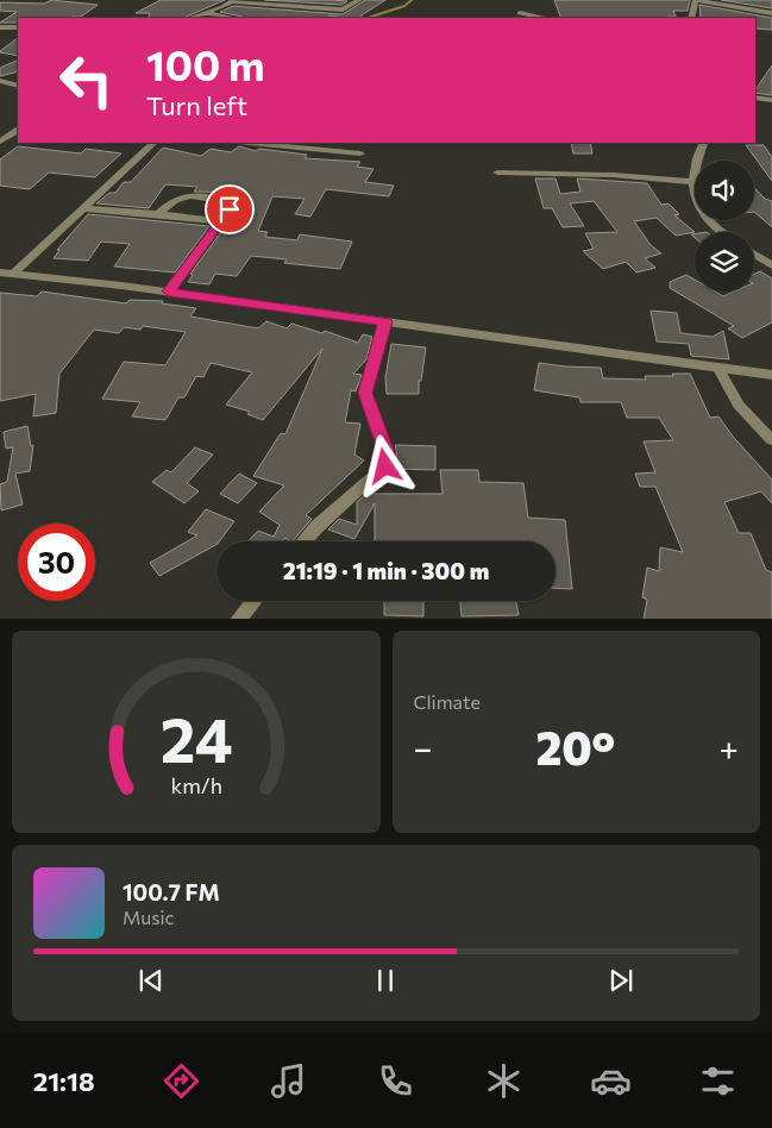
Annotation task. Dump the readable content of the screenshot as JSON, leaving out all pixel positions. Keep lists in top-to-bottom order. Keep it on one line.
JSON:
{"page":{"turn":["100 m","Turn left"],"limit":"30","trip":"21:19 · 1 min · 300 m","tile":"Climate","heat":["−","20°","+"],"song":["100.7 FM","Music"],"tabs":"21:18","gauge":["24","km/h"]}}
